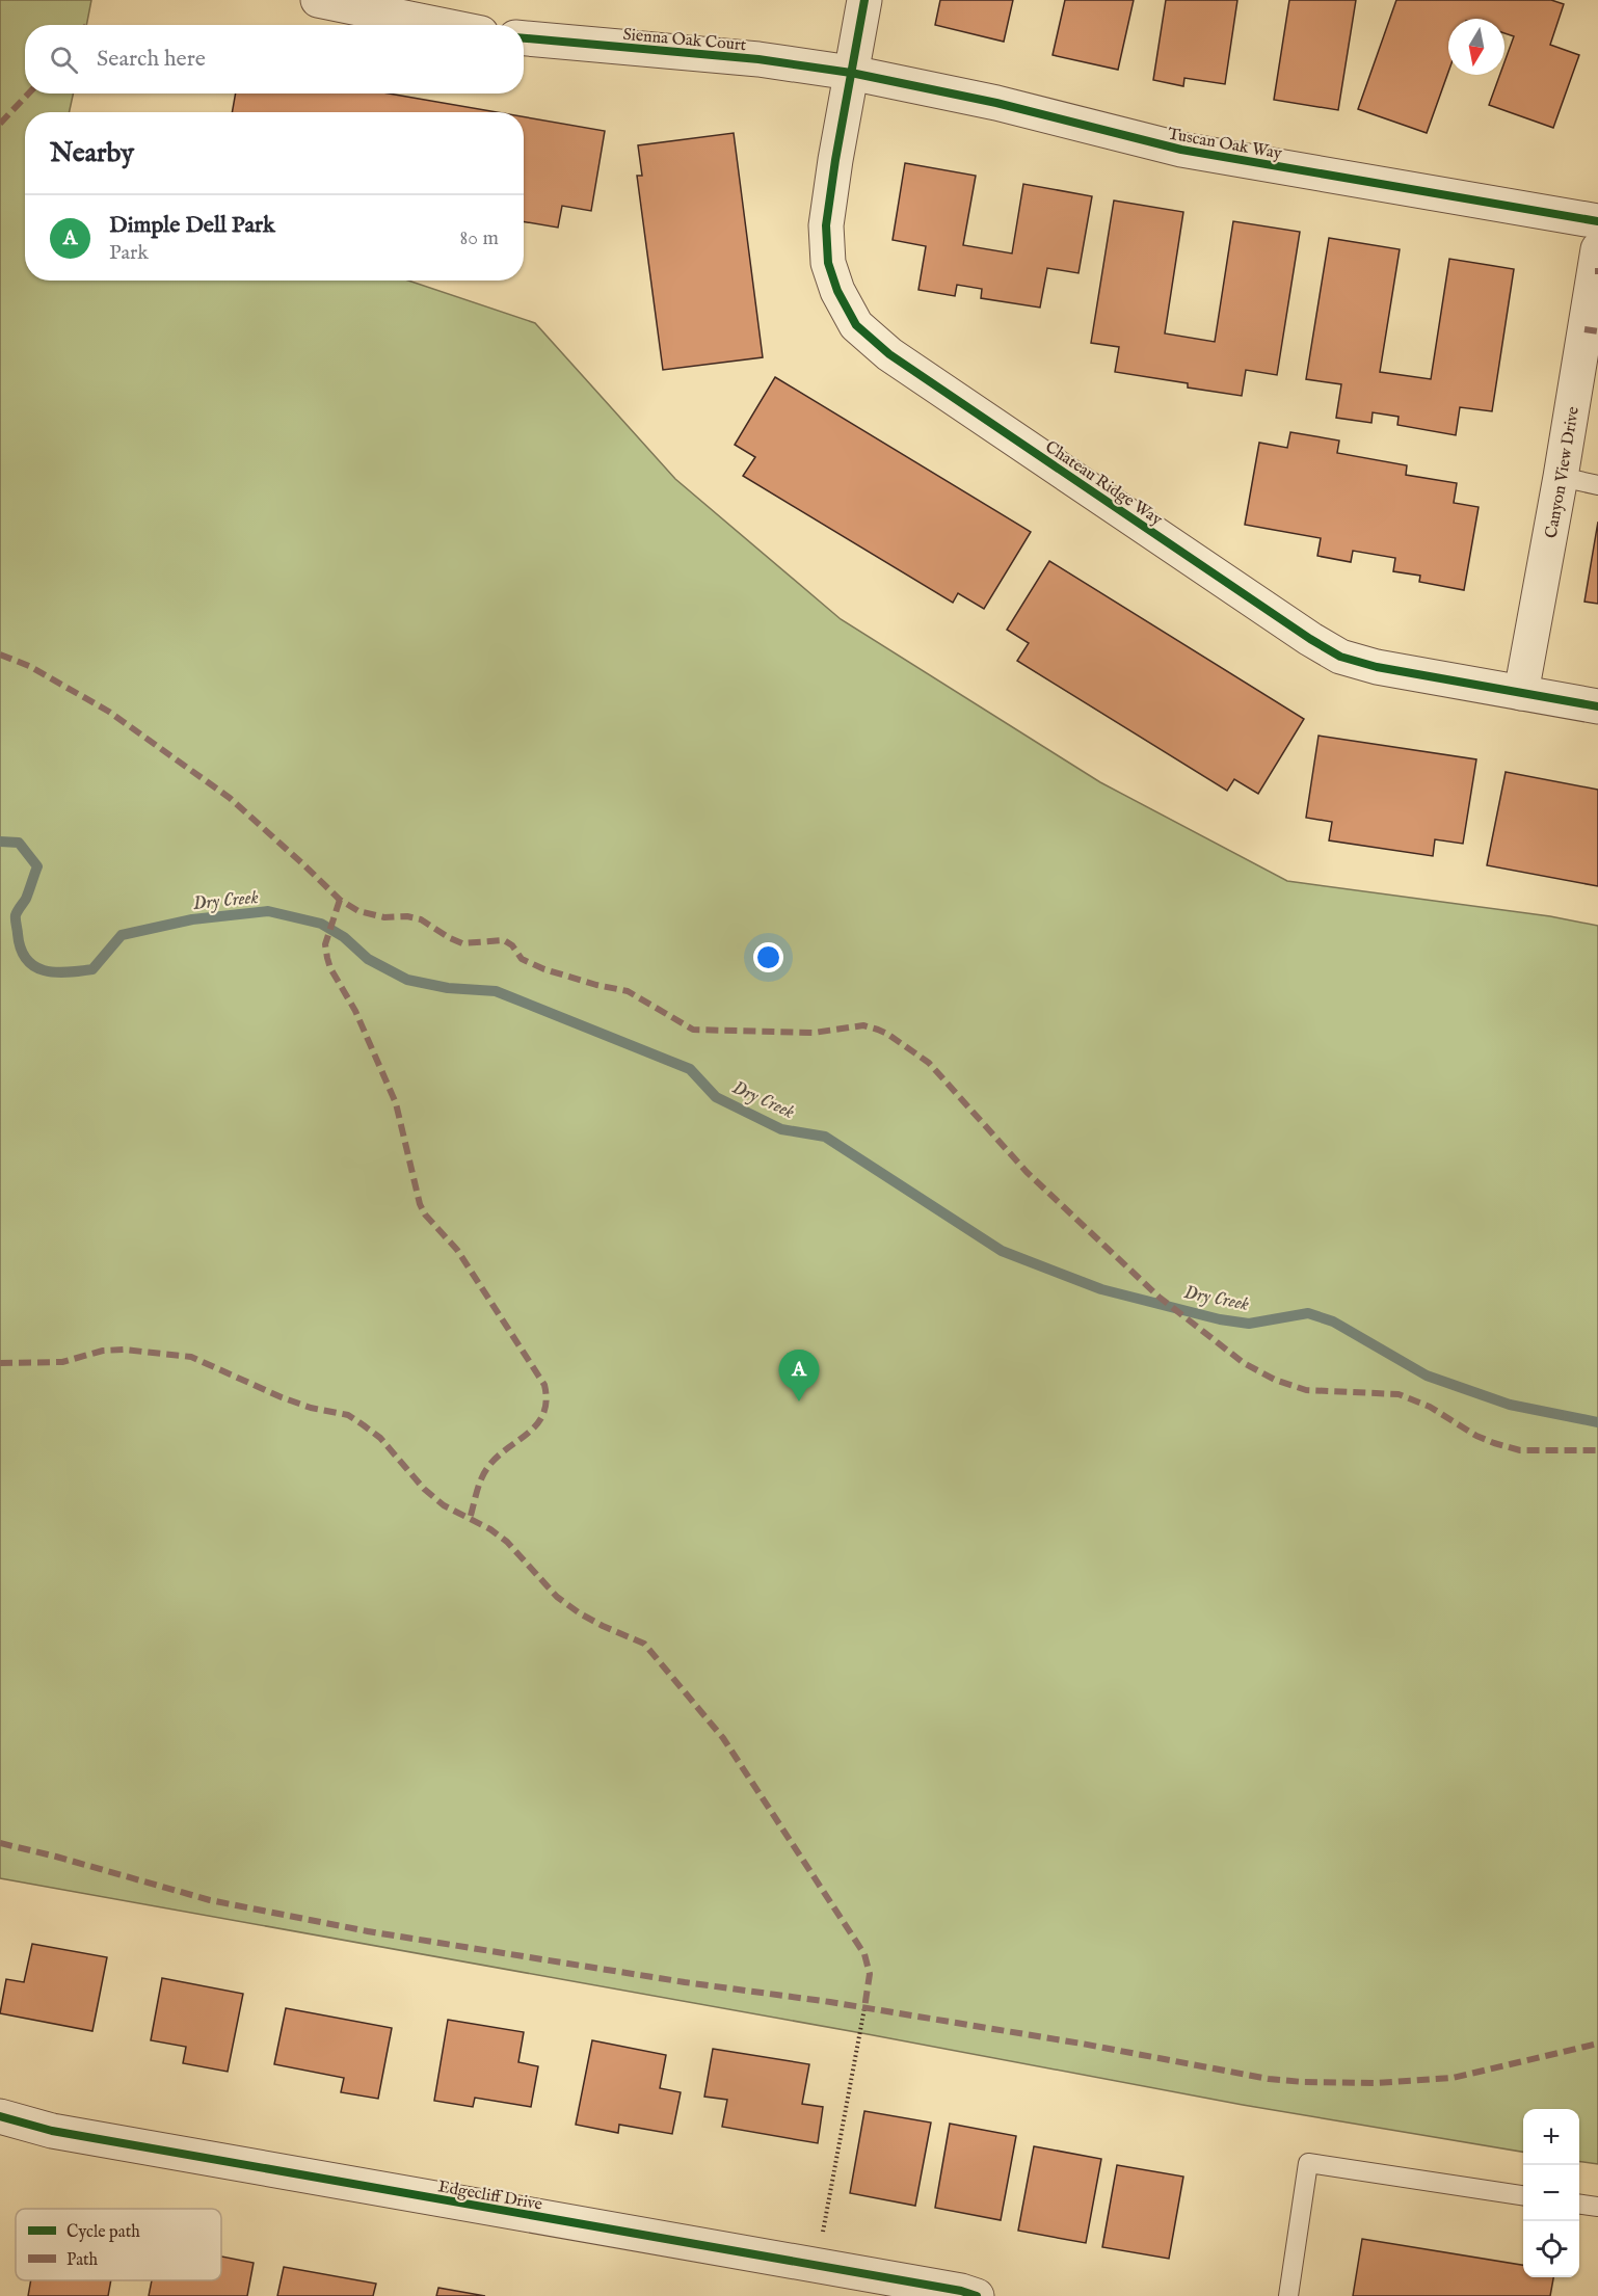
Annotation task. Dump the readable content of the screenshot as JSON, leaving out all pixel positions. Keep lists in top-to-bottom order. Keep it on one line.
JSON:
{"streets":{"street":["Sienna Oak Court","Tuscan Oak Way","Canyon View Drive","Chateau Ridge Way","Edgecliff Drive"]},"crossings":[["Sienna Oak Court","Tuscan Oak Way"],["Sienna Oak Court","Chateau Ridge Way"],["Tuscan Oak Way","Chateau Ridge Way"],["Canyon View Drive","Chateau Ridge Way"]],"water":["Dry Creek"],"legend":["Cycle path","Path"],"north":"bottom","page":{"search":"Search here","heading":"Nearby","list":[{"mark":"A","name":"Dimple Dell Park","note":"Park","value":"80 m"}],"pins":"A","map_buttons":["+","−"]}}
